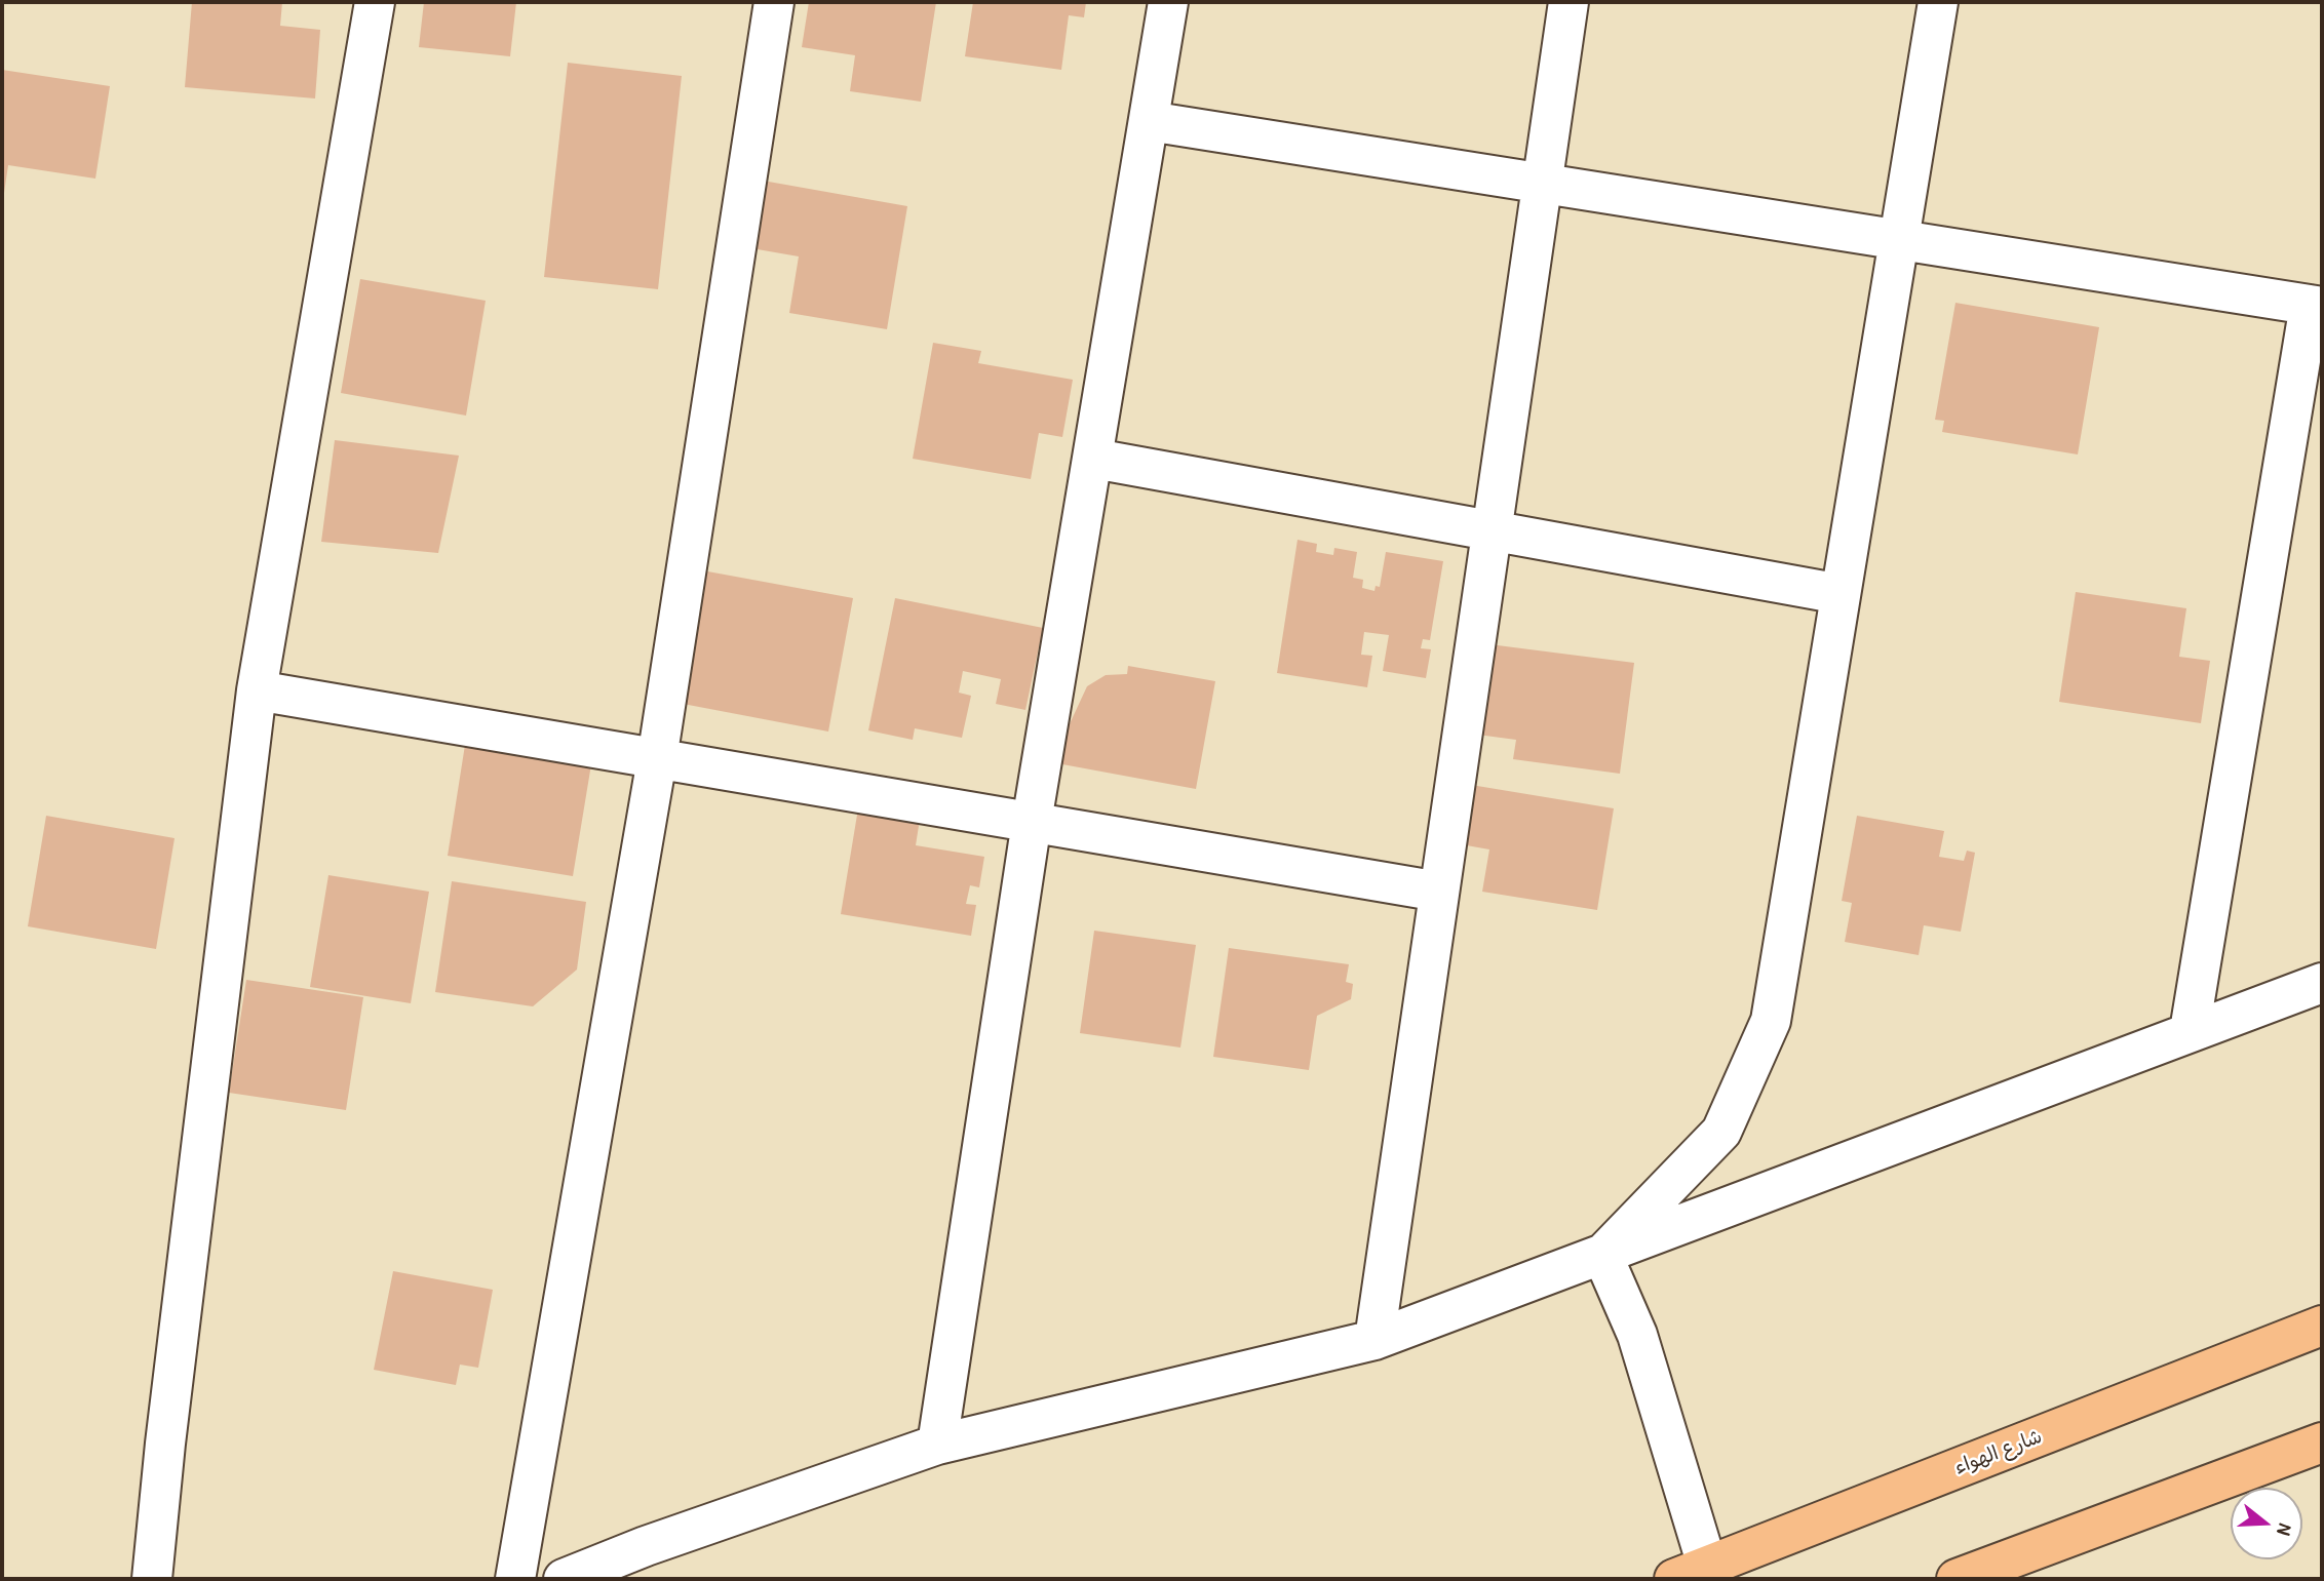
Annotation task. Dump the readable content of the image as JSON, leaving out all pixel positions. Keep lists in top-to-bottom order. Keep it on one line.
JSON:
{"streets":{"main road":["شارع الهواء"]},"north":"right"}
